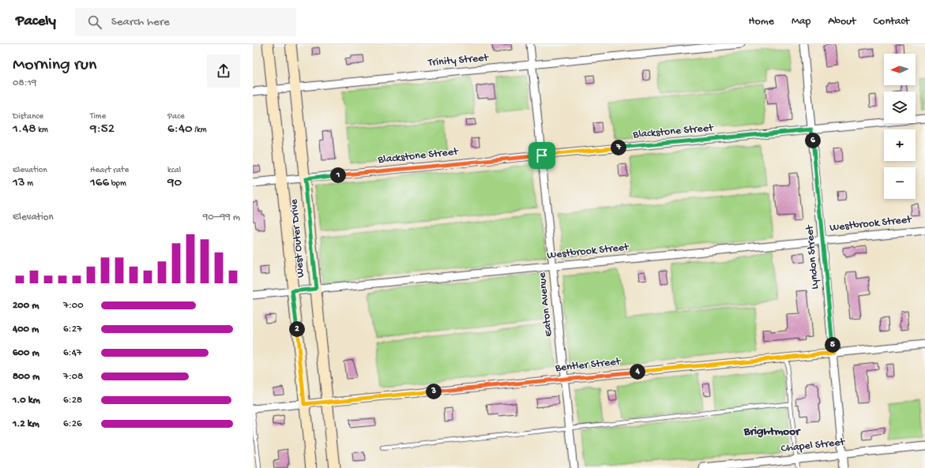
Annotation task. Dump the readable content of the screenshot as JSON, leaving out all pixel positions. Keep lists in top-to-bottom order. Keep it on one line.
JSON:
{"streets":{"main road":["West Outer Drive"],"street":["Trinity Street","Blackstone Street","Westbrook Street","Lyndon Street","Eaton Avenue","Bentler Street","Chapel Street"]},"crossings":[["Trinity Street","West Outer Drive"],["Trinity Street","Eaton Avenue"],["Blackstone Street","West Outer Drive"],["Blackstone Street","Lyndon Street"],["Blackstone Street","Eaton Avenue"],["Westbrook Street","West Outer Drive"],["Westbrook Street","Lyndon Street"],["Westbrook Street","Eaton Avenue"],["West Outer Drive","Bentler Street"],["Lyndon Street","Bentler Street"],["Lyndon Street","Chapel Street"],["Eaton Avenue","Bentler Street"]],"districts":["Brightmoor"],"north":"left","page":{"header":"Pacely","search":"Search here","nav":["Home","Map","About","Contact"],"heading":["Morning run","08:19"],"map_buttons":["+","−"],"stats":[["Distance","1.48 km"],["Time","9:52"],["Pace","6:40 /km"],["Elevation","13 m"],["Heart rate","166 bpm"],["kcal","90"]],"pins":["6","7","1","2","5","4","3"],"chart":["Elevation","90–99 m"],"list":[{"name":"200 m","note":"7:00"},{"name":"400 m","note":"6:27"},{"name":"600 m","note":"6:47"},{"name":"800 m","note":"7:08"},{"name":"1.0 km","note":"6:28"},{"name":"1.2 km","note":"6:26"}]}}
